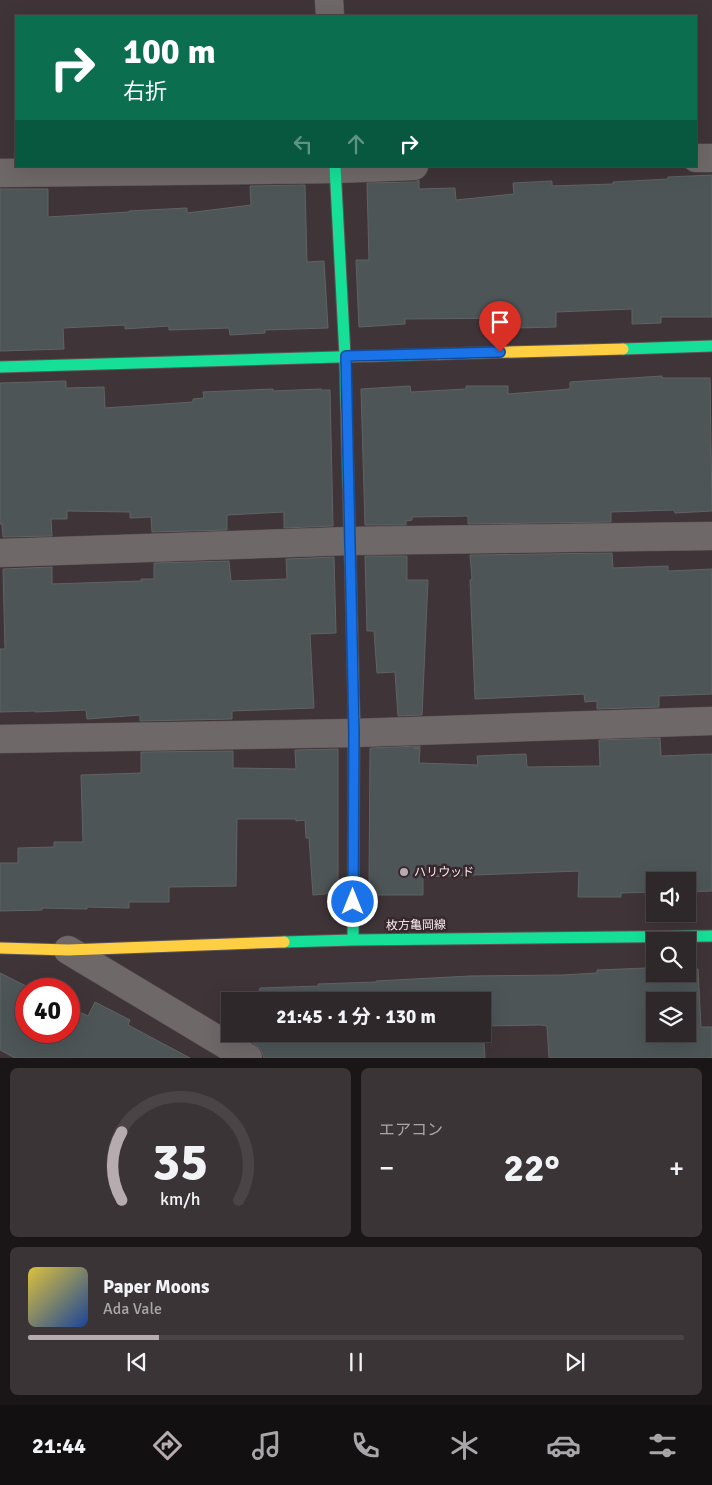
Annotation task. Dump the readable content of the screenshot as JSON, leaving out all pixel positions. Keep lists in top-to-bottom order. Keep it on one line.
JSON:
{"streets":{"street":["枚方亀岡線"]},"places":["ハリウッド"],"page":{"turn":["100 m","右折"],"limit":"40","trip":"21:45 · 1 分 · 130 m","tile":"エアコン","heat":["−","22°","+"],"song":["Paper Moons","Ada Vale"],"tabs":"21:44","gauge":["35","km/h"]}}
